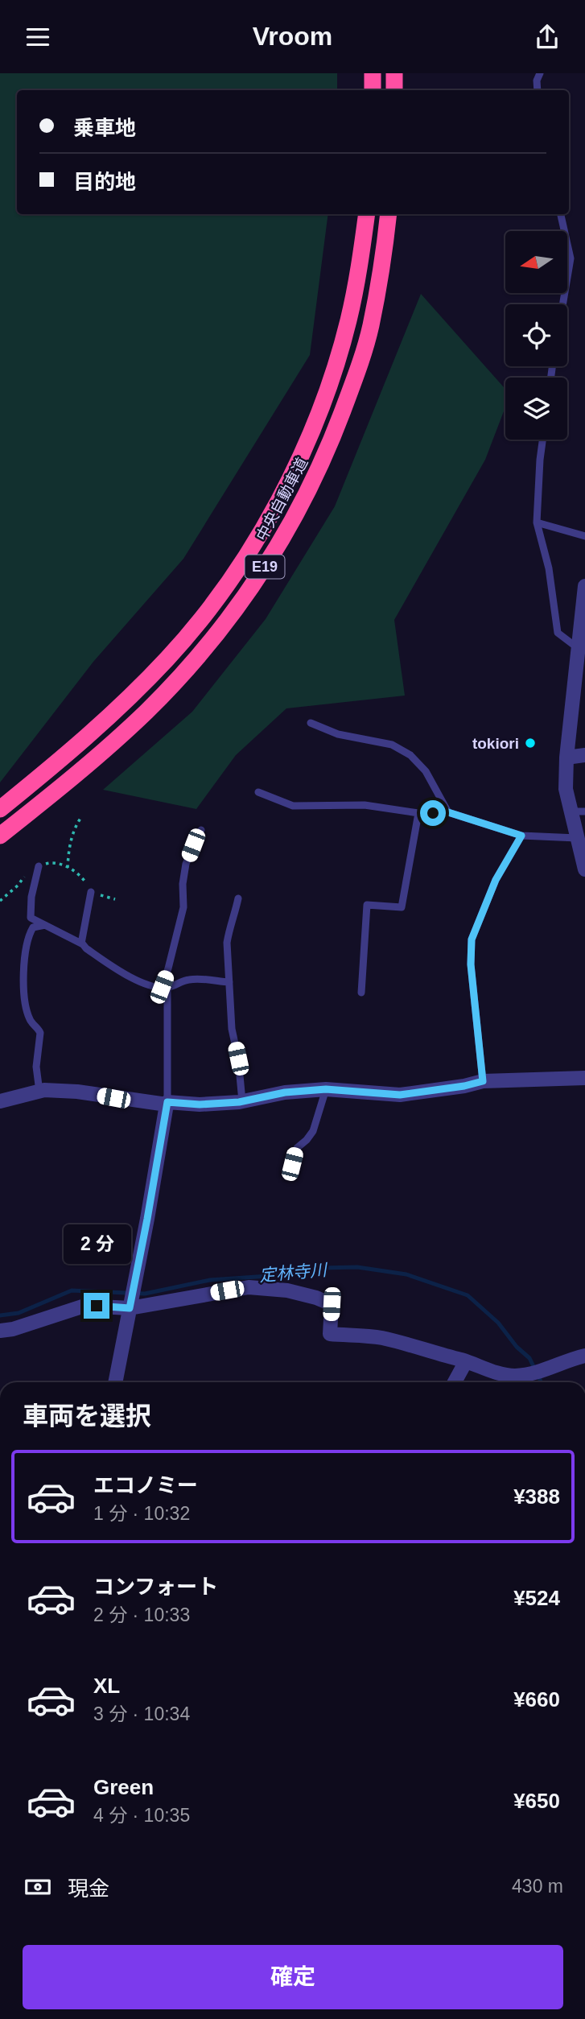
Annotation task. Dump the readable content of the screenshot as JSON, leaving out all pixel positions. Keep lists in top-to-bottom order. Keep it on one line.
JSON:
{"streets":{"highway":["中央自動車道","E19"]},"water":["定林寺川"],"places":["tokiori"],"north":"left","page":{"header":"Vroom","banner":["乗車地","目的地"],"bubble":"2 分","heading":"車両を選択","list":[{"name":"エコノミー","note":"1 分 · 10:32","value":"¥388"},{"name":"コンフォート","note":"2 分 · 10:33","value":"¥524"},{"name":"XL","note":"3 分 · 10:34","value":"¥660"},{"name":"Green","note":"4 分 · 10:35","value":"¥650"}],"pay":["現金","430 m"],"buttons":"確定"}}
